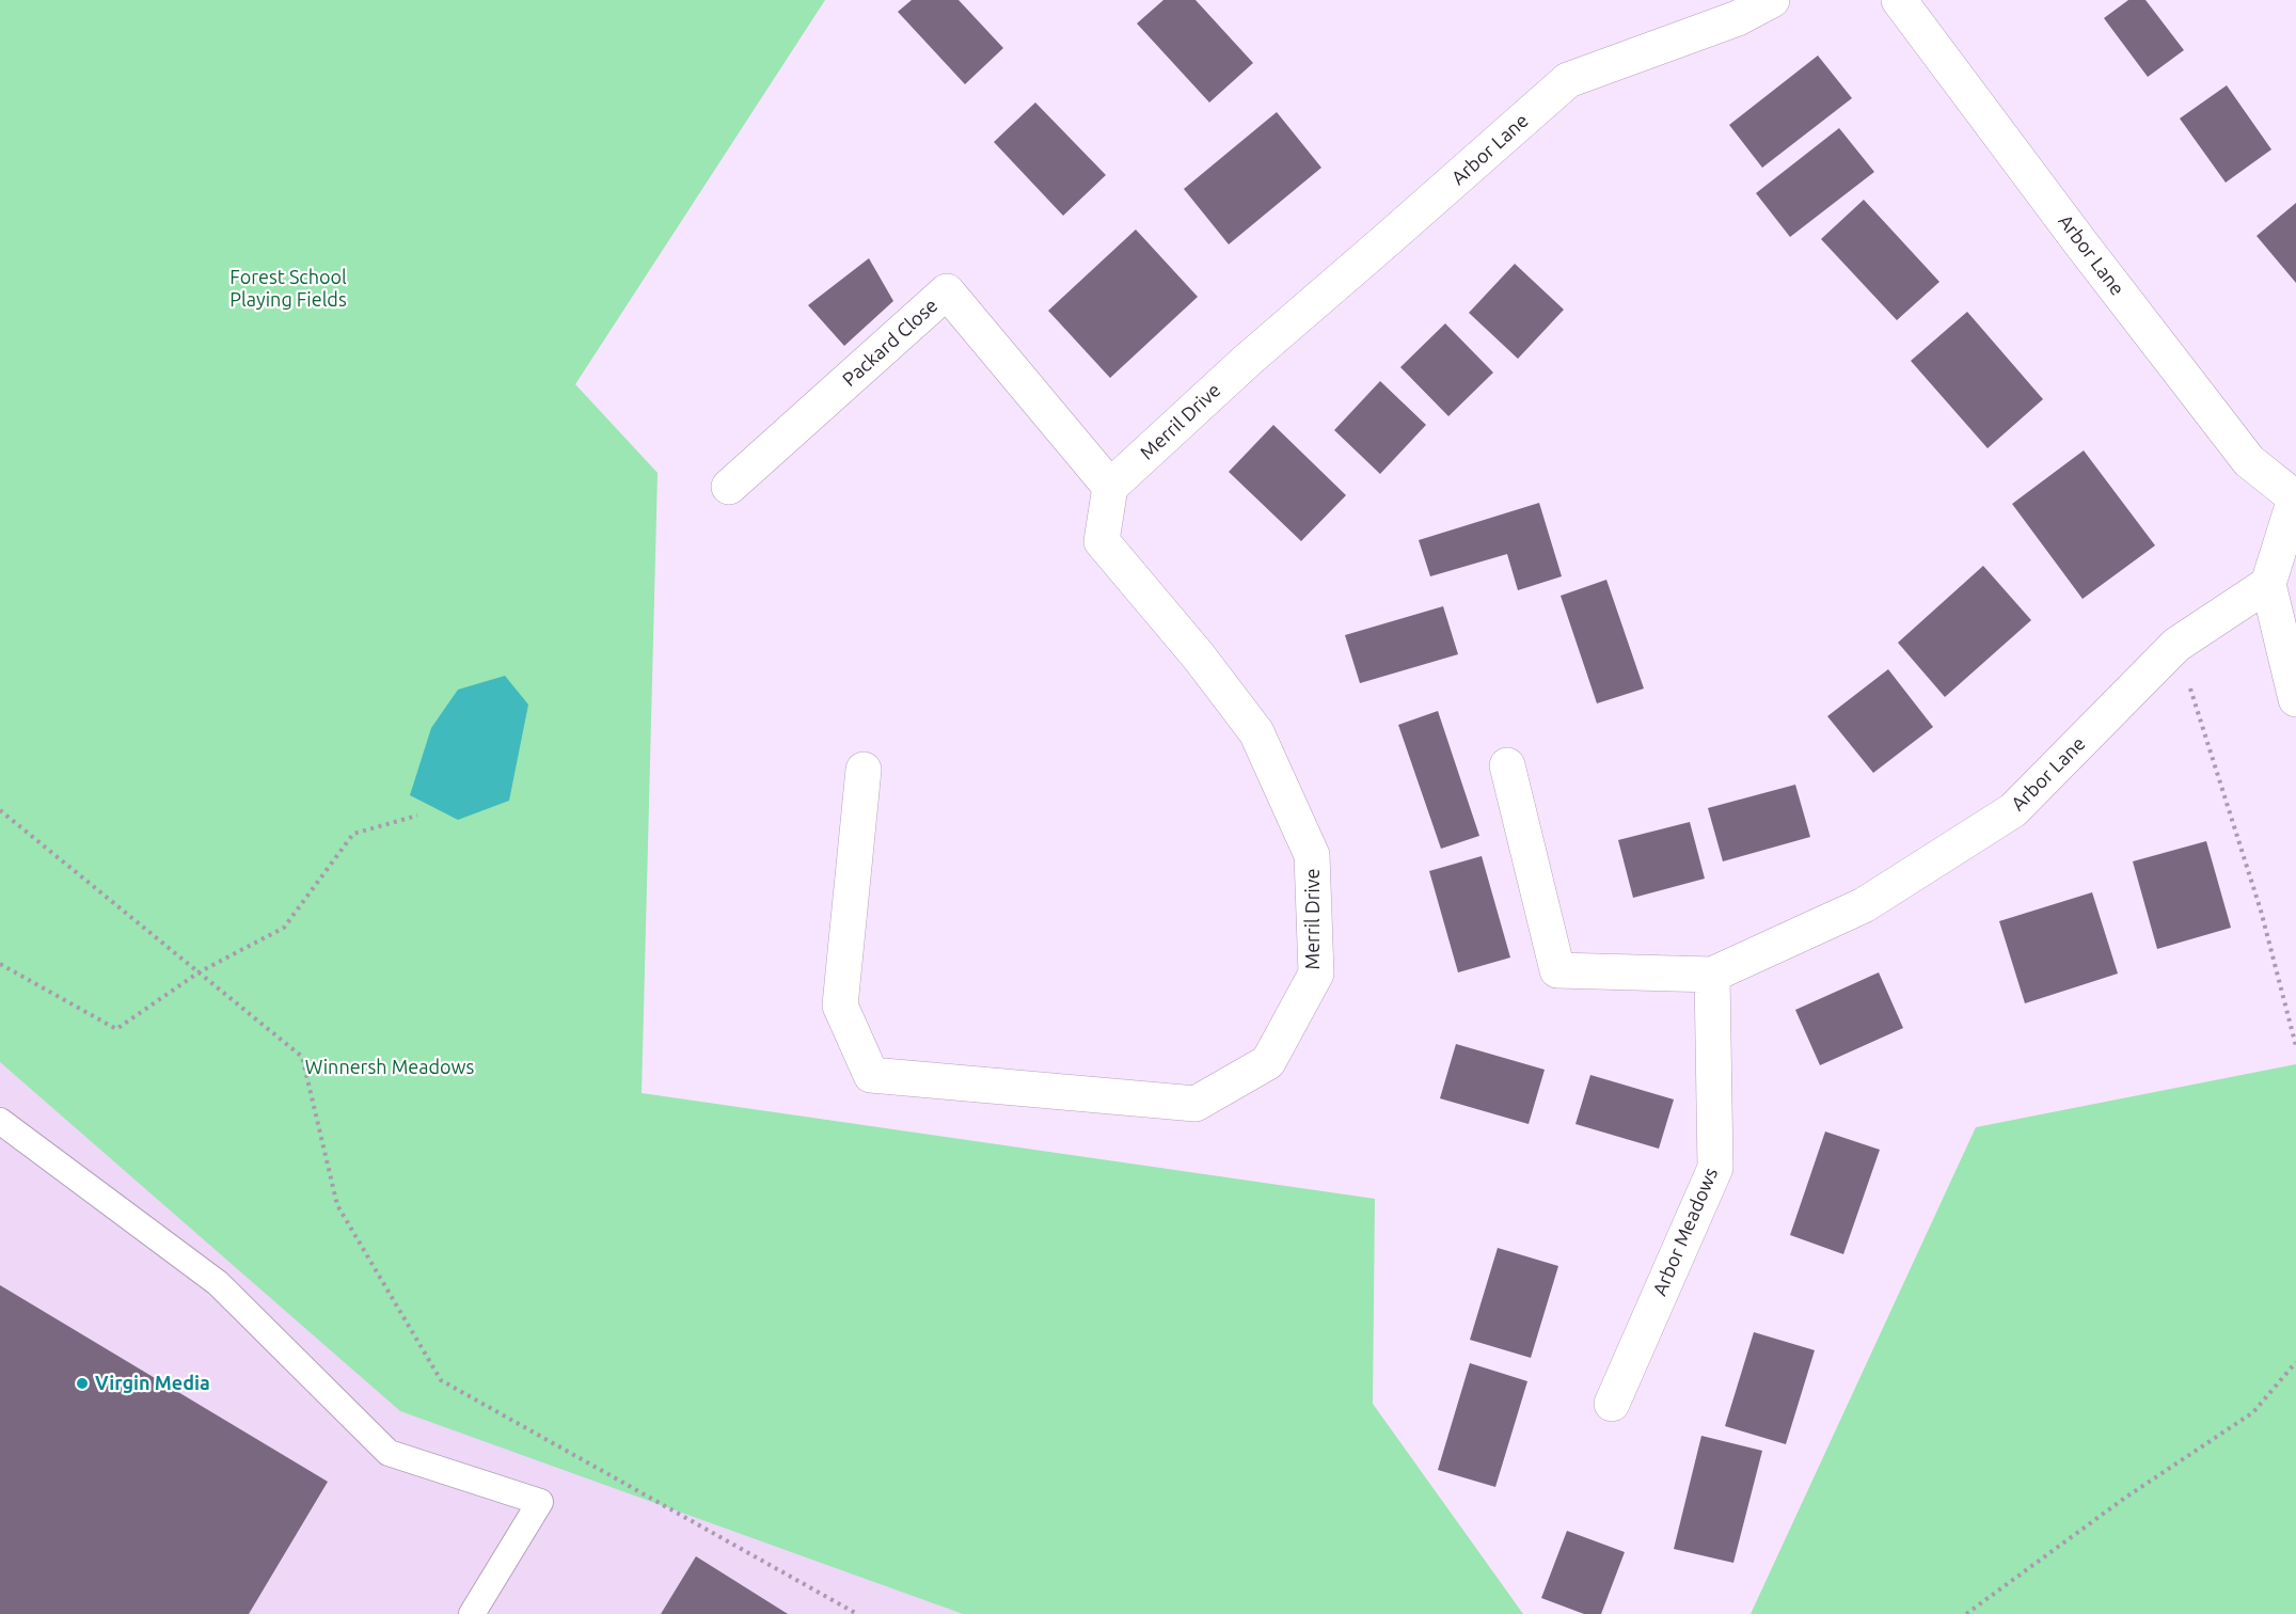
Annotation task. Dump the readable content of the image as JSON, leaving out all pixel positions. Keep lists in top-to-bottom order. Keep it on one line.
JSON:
{"streets":{"street":["Arbor Lane","Packard Close","Merril Drive","Arbor Meadows"]},"crossings":[["Arbor Lane","Merril Drive"],["Arbor Lane","Arbor Meadows"],["Packard Close","Merril Drive"]],"parks":["Forest School Playing Fields","Winnersh Meadows"],"places":["Virgin Media"]}
